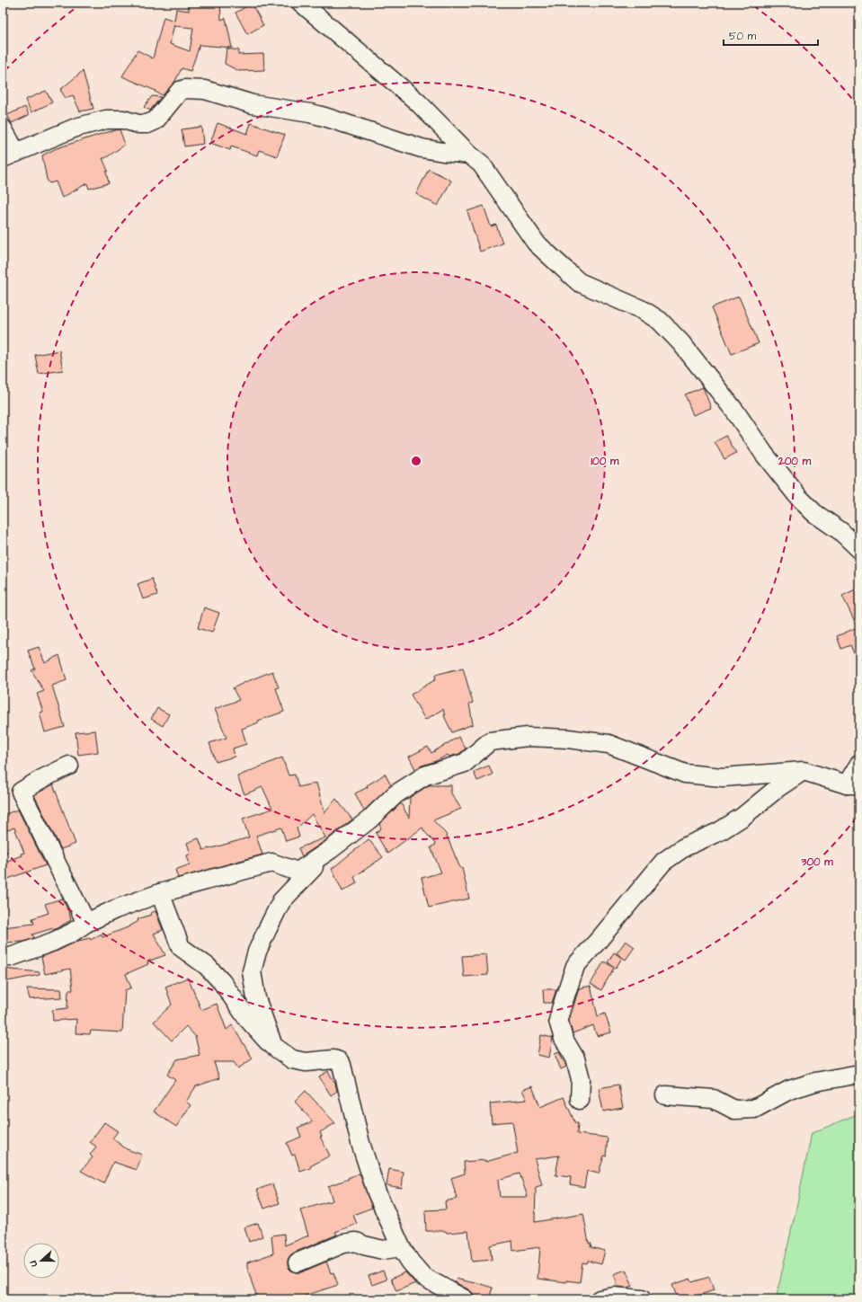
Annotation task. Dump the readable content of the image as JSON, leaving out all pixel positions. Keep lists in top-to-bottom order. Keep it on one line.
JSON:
{"scale_bar":"50 m","north":"left","rings":["100 m","200 m","300 m"]}
